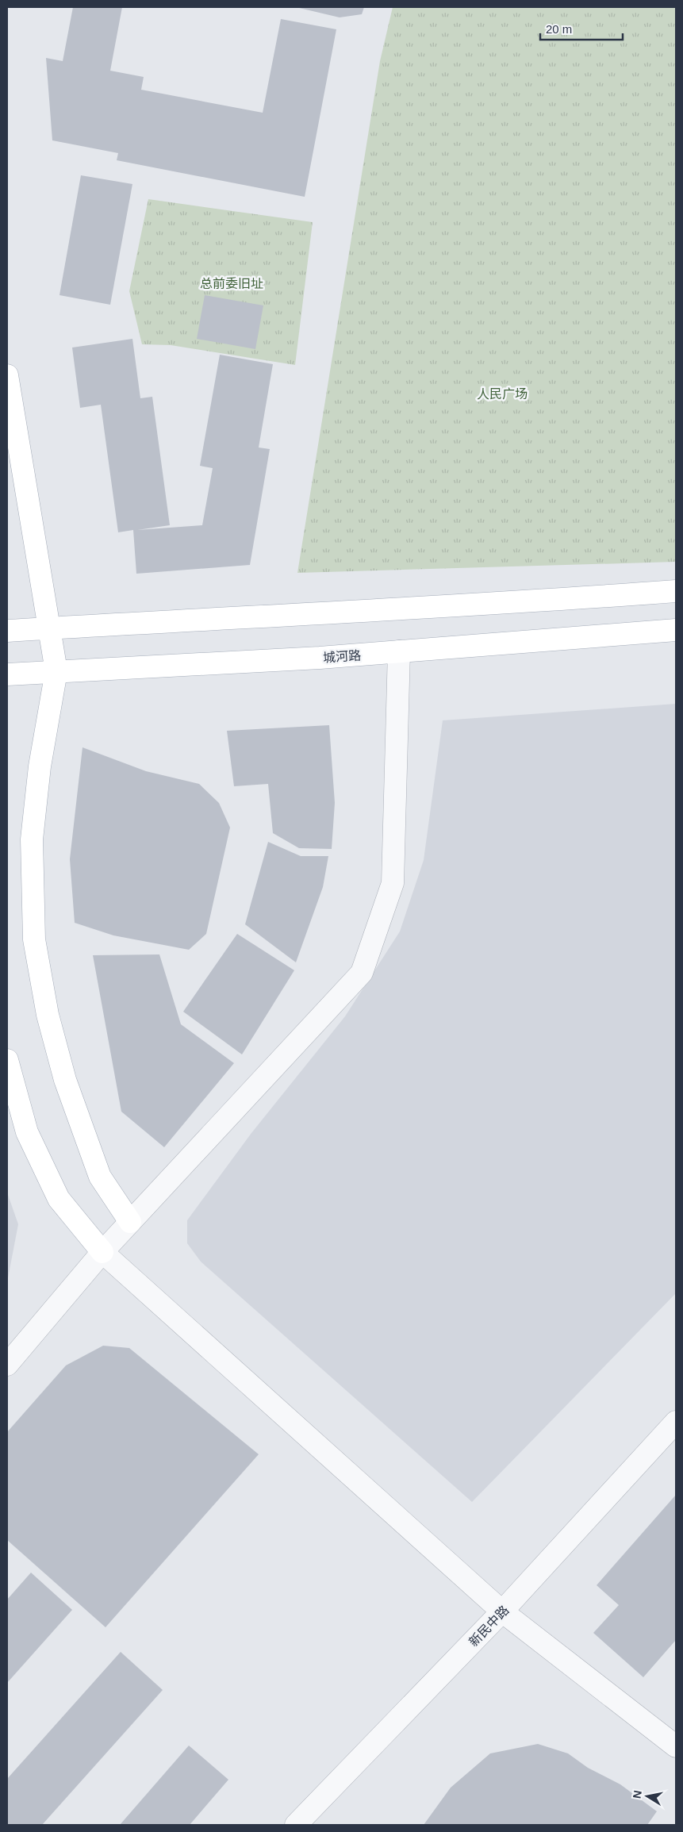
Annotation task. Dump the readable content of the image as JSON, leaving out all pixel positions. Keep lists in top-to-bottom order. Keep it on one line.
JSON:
{"streets":{"main road":["城河路"],"street":["新民中路"]},"parks":["总前委旧址","人民广场"],"scale_bar":"20 m","north":"left"}
